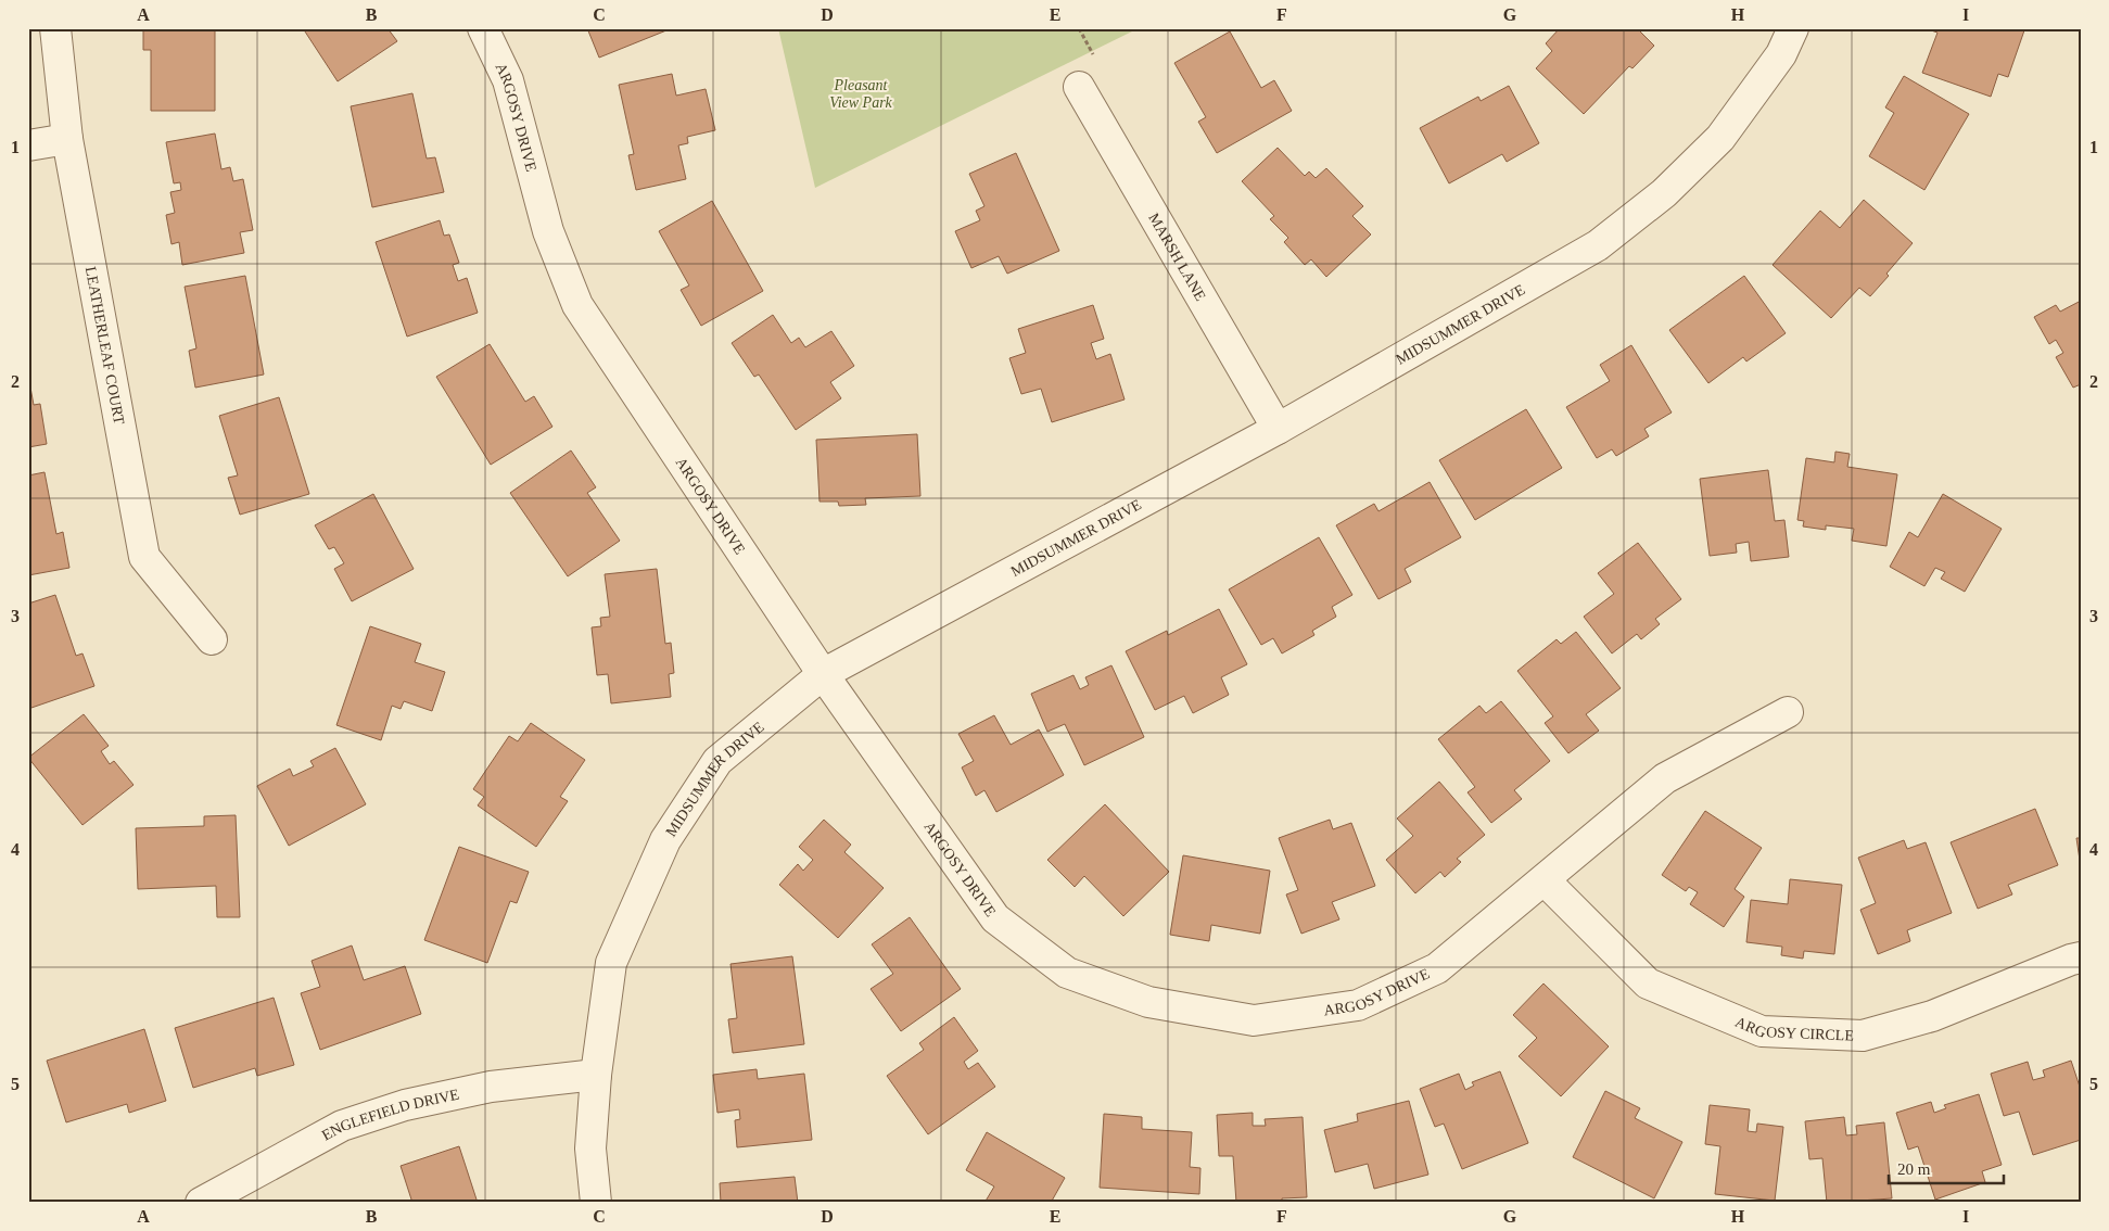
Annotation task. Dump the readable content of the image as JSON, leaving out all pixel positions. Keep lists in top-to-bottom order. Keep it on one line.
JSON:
{"streets":{"street":["ARGOSY DRIVE","MARSH LANE","MIDSUMMER DRIVE","LEATHERLEAF COURT","ARGOSY CIRCLE","ENGLEFIELD DRIVE"]},"crossings":[["ARGOSY DRIVE","MIDSUMMER DRIVE"],["ARGOSY DRIVE","ARGOSY CIRCLE"],["MARSH LANE","MIDSUMMER DRIVE"],["MIDSUMMER DRIVE","ENGLEFIELD DRIVE"]],"parks":["Pleasant View Park"],"scale_bar":"20 m","grid":{"columns":["A","B","C","D","E","F","G","H","I"],"rows":["1","2","3","4","5"]}}
